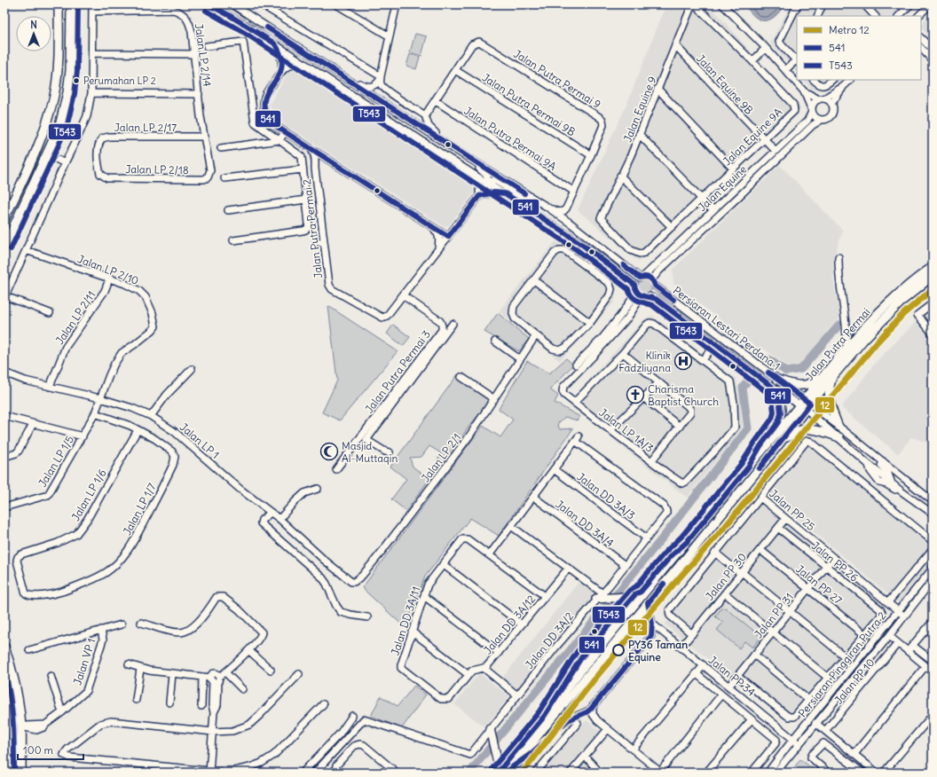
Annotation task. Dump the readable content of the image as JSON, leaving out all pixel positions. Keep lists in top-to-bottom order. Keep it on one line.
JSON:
{"streets":{"main road":["Jalan Putra Permai"],"street":["Jalan LP 2/14","Jalan Putra Permai 9","Jalan Equine 9B","Jalan Putra Permai 9B","Jalan Equine 9","Jalan LP 2/17","Jalan Equine 9A","Jalan Putra Permai 9A","Jalan LP 2/18","Jalan Equine","Jalan Putra Permai 2","Jalan LP 2/10","Jalan LP 2/11","Persiaran Lestari Perdana 1","Jalan Putra Permai 3","Jalan LP 1A/3","Jalan LP 1","Jalan LP 2/1","Jalan LP 1/5","Jalan LP 1/6","Jalan DD 3A/3","Jalan LP 1/7","Jalan PP 25","Jalan DD 3A/4","Jalan PP 26","Jalan PP 30","Jalan PP 27","Jalan PP 31","Jalan DD 3A/11","Jalan DD 3A/12","Jalan DD 3A/2","Jalan VP 1","Persiaran Pinggiran Putra 2","Jalan PP 34","Jalan PP 10"]},"crossings":[["Jalan LP 2/14","Jalan LP 2/17"],["Jalan LP 2/14","Jalan LP 2/18"],["Jalan Putra Permai 9","Jalan Putra Permai 9B"],["Jalan Putra Permai 9","Jalan Putra Permai 9A"],["Jalan Equine 9B","Jalan Equine 9"],["Jalan Equine 9B","Jalan Equine 9A"],["Jalan Equine 9B","Jalan Equine"],["Jalan Equine 9","Jalan Equine 9A"],["Jalan LP 2/17","Jalan LP 2/18"],["Jalan Equine","Persiaran Lestari Perdana 1"],["Jalan Equine","Jalan LP 1A/3"],["Jalan Putra Permai 2","Jalan Putra Permai 3"],["Jalan LP 2/10","Jalan LP 2/11"],["Jalan LP 2/10","Jalan LP 1"],["Jalan LP 2/10","Jalan LP 1/5"],["Jalan LP 2/11","Jalan LP 1"],["Persiaran Lestari Perdana 1","Jalan Putra Permai"],["Persiaran Lestari Perdana 1","Jalan LP 1A/3"],["Jalan LP 1","Jalan LP 2/1"],["Jalan LP 1","Jalan LP 1/5"],["Jalan LP 1/5","Jalan LP 1/7"],["Jalan LP 1/6","Jalan LP 1/7"],["Jalan DD 3A/3","Jalan DD 3A/2"],["Jalan PP 25","Jalan PP 30"],["Jalan PP 25","Jalan PP 31"],["Jalan PP 25","Persiaran Pinggiran Putra 2"],["Jalan DD 3A/4","Jalan DD 3A/2"],["Jalan PP 26","Jalan PP 30"],["Jalan PP 26","Jalan PP 27"],["Jalan PP 26","Jalan PP 31"],["Jalan PP 30","Jalan PP 27"],["Jalan PP 30","Jalan PP 34"],["Jalan PP 27","Jalan PP 31"],["Jalan PP 31","Jalan PP 34"],["Jalan DD 3A/11","Jalan DD 3A/12"],["Persiaran Pinggiran Putra 2","Jalan PP 34"]],"places":{"other":["Perumahan LP 2","PY36 Taman Equine"],"hospital":["Klinik Fadzliyana"],"church":["Charisma Baptist Church"],"mosque":["Masjid Al-Muttaqin"]},"lines":["transit line 541","transit line T543","metro line 12"],"legend":["Metro 12","541","T543"],"scale_bar":"100 m","north":"top"}
